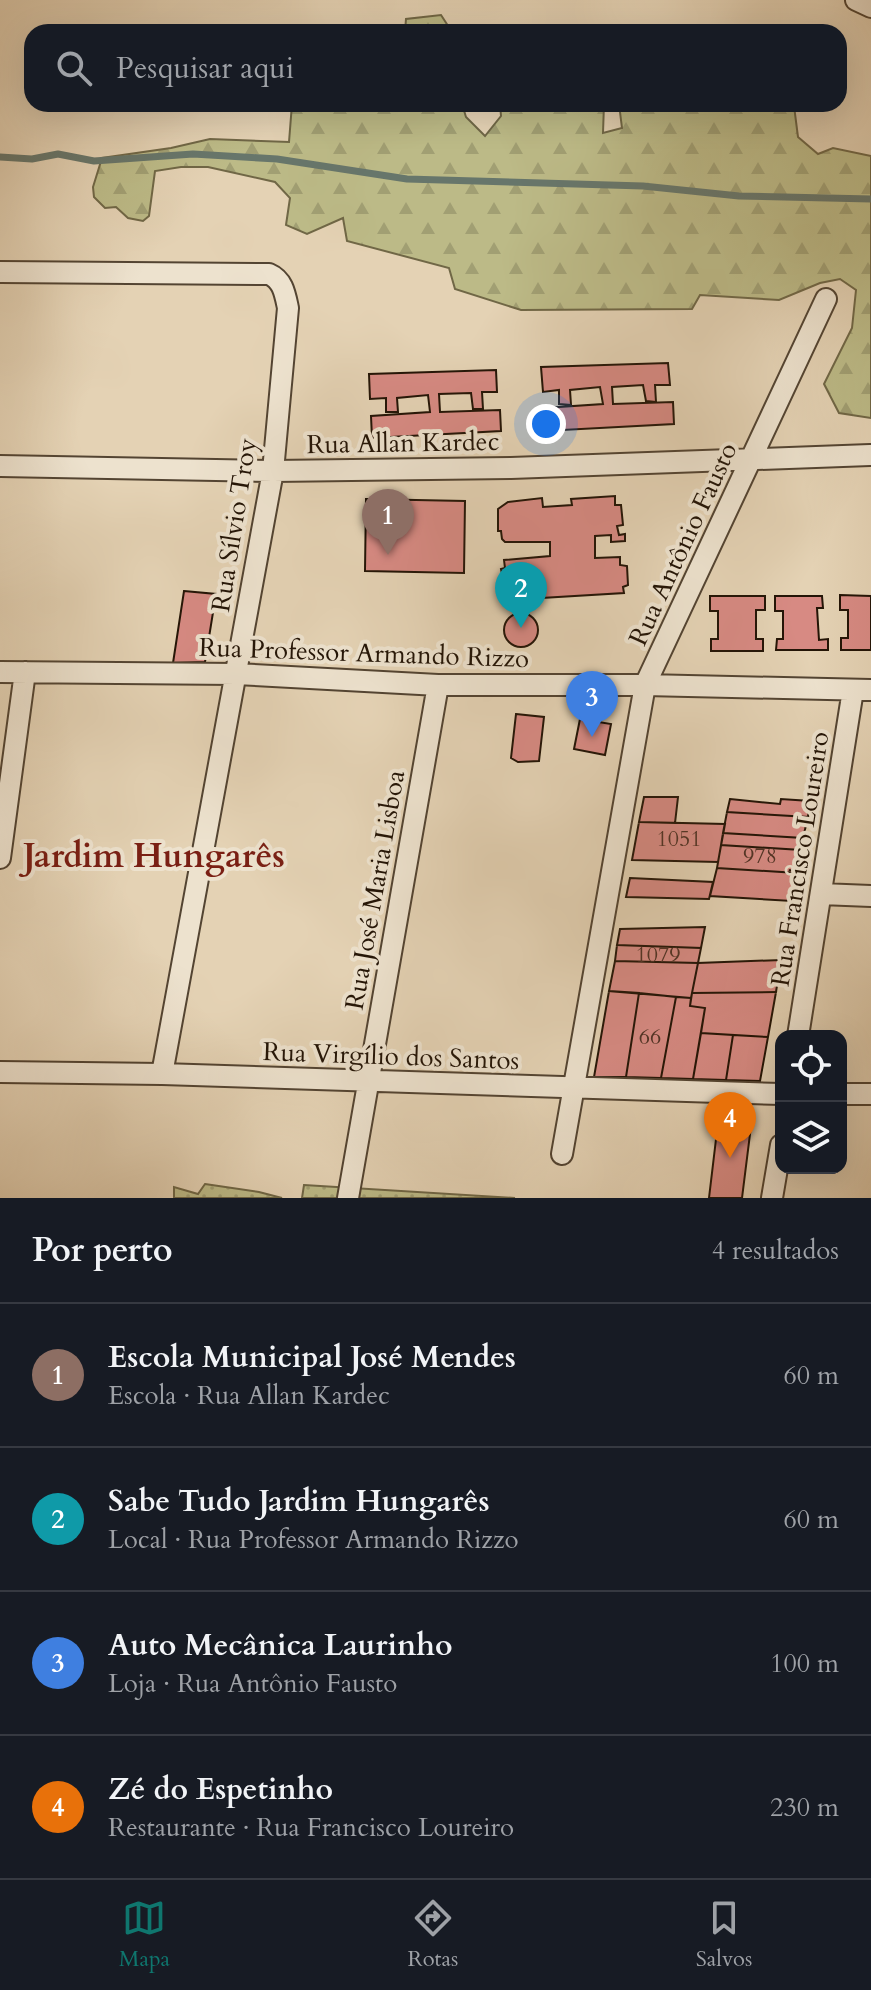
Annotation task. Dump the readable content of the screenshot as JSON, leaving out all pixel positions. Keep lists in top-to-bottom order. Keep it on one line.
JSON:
{"streets":{"street":["Rua Allan Kardec","Rua Sílvio Troy","Rua Antônio Fausto","Rua Professor Armando Rizzo","Rua Francisco Loureiro","Rua José Maria Lisboa","Rua Virgílio dos Santos"]},"crossings":[["Rua Allan Kardec","Rua Sílvio Troy"],["Rua Allan Kardec","Rua Antônio Fausto"],["Rua Sílvio Troy","Rua Professor Armando Rizzo"],["Rua Sílvio Troy","Rua Virgílio dos Santos"],["Rua Antônio Fausto","Rua Professor Armando Rizzo"],["Rua Antônio Fausto","Rua Virgílio dos Santos"],["Rua Professor Armando Rizzo","Rua Francisco Loureiro"],["Rua Professor Armando Rizzo","Rua José Maria Lisboa"],["Rua José Maria Lisboa","Rua Virgílio dos Santos"]],"districts":["Jardim Hungarês"],"house_numbers":["1051","978","1079","66"],"page":{"search":"Pesquisar aqui","pins":["1","2","3","4"],"heading":["Por perto","4 resultados"],"list":[{"mark":"1","name":"Escola Municipal José Mendes","note":"Escola · Rua Allan Kardec","value":"60 m"},{"mark":"2","name":"Sabe Tudo Jardim Hungarês","note":"Local · Rua Professor Armando Rizzo","value":"60 m"},{"mark":"3","name":"Auto Mecânica Laurinho","note":"Loja · Rua Antônio Fausto","value":"100 m"},{"mark":"4","name":"Zé do Espetinho","note":"Restaurante · Rua Francisco Loureiro","value":"230 m"}],"nav":["Mapa","Rotas","Salvos"]}}
